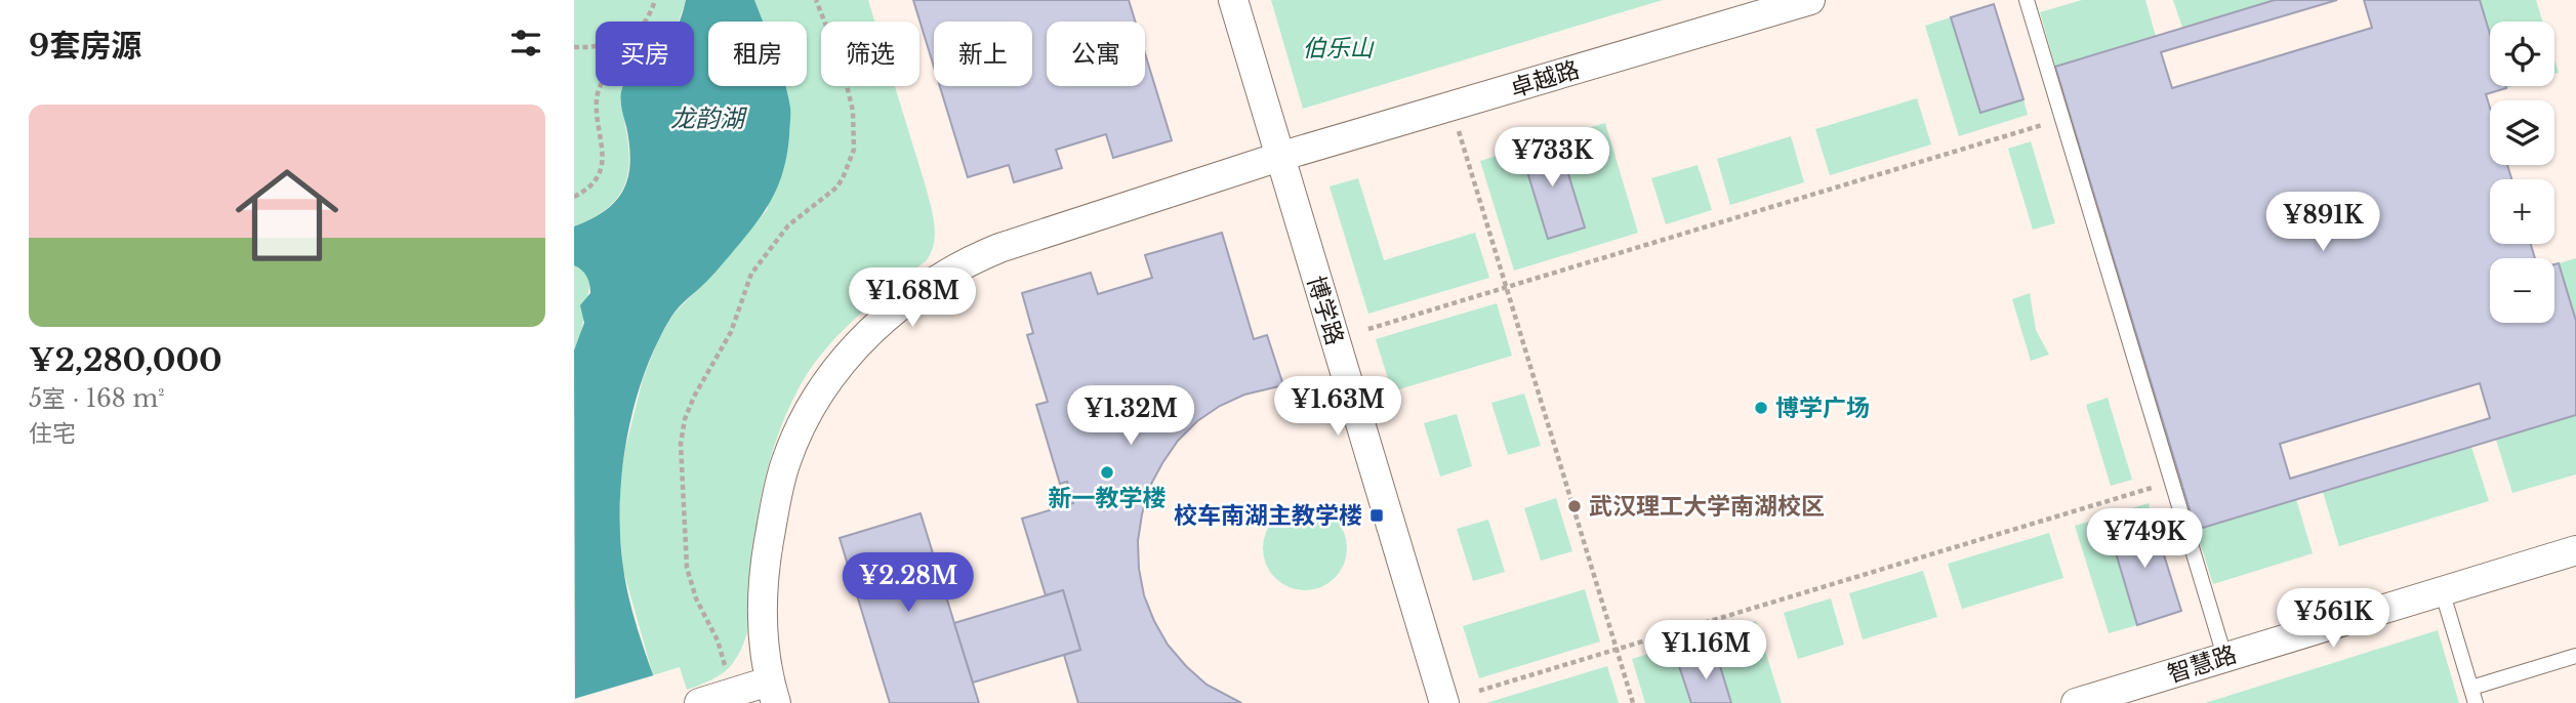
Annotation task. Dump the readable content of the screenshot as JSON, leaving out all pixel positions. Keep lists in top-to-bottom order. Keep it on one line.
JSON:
{"streets":{"street":["卓越路","博学路","智慧路"]},"crossings":[["卓越路","博学路"]],"water":["龙韵湖"],"parks":["伯乐山"],"places":{"other":["博学广场","新一教学楼","武汉理工大学南湖校区"],"transit":["校车南湖主教学楼"]},"page":{"heading":"9套房源","map_buttons":["+","−"],"chip":["买房","租房","筛选","新上","公寓"],"list":[{"name":"¥2,280,000","note":"5室 · 168 m² · 住宅"}],"price":["¥733K","¥891K","¥1.68M","¥1.63M","¥1.32M","¥749K","¥2.28M","¥561K","¥1.16M"]}}
